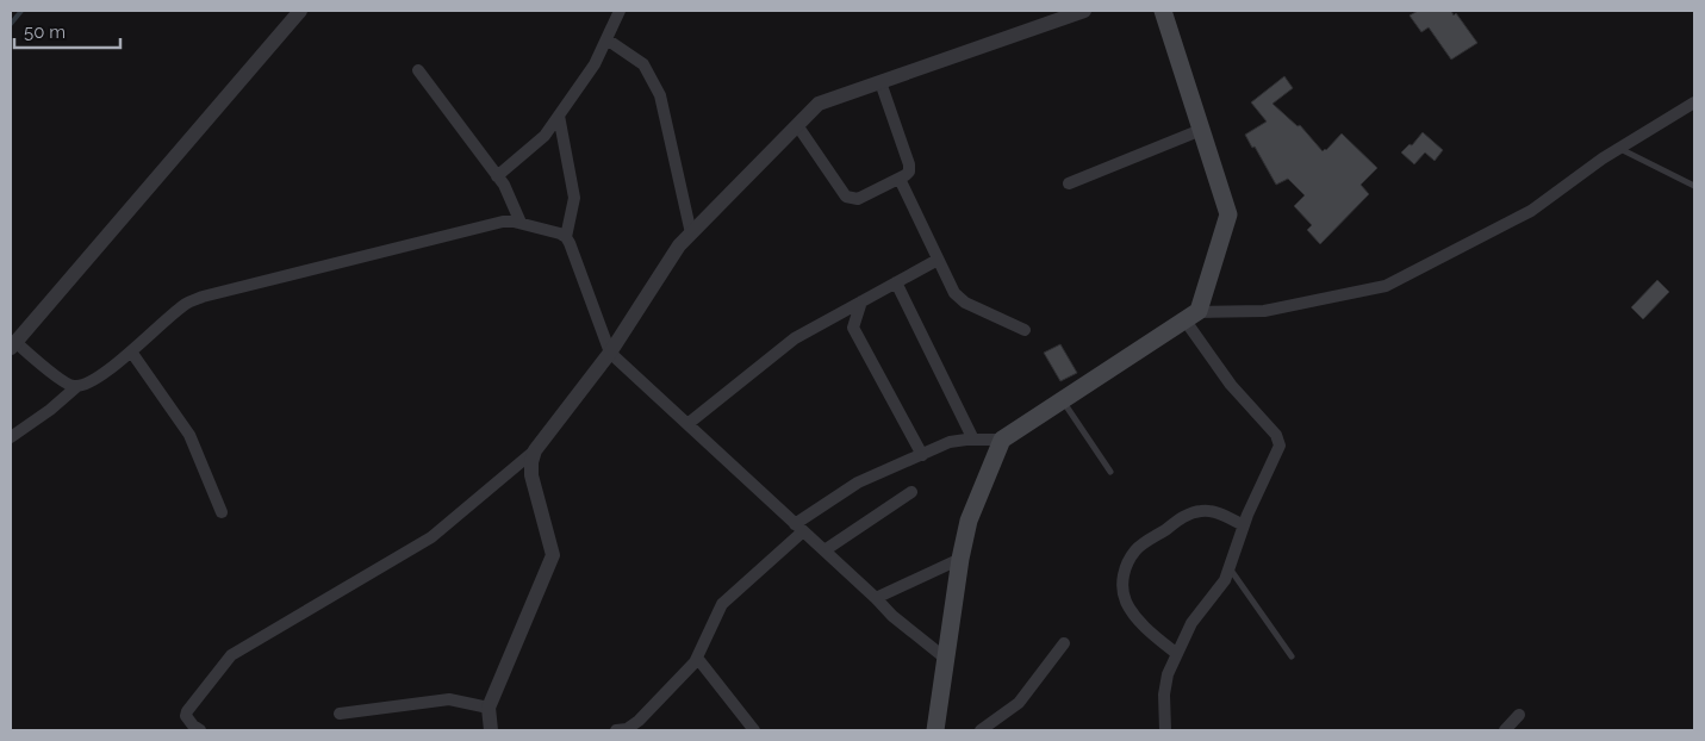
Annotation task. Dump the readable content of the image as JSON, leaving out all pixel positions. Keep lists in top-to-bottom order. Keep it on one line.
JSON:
{"scale_bar":"50 m"}
